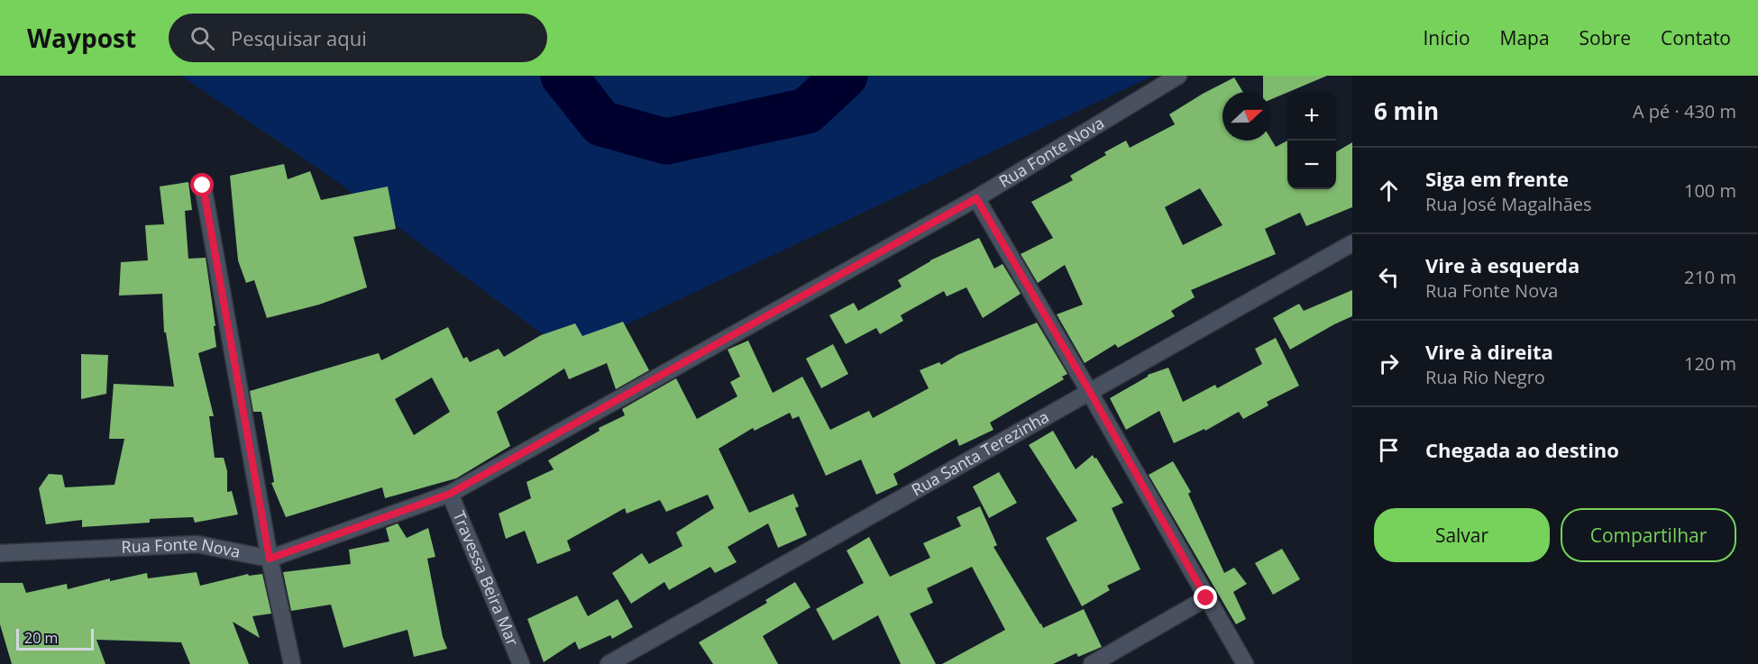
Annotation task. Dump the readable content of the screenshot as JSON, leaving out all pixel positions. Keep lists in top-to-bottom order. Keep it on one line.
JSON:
{"streets":{"street":["Rua Fonte Nova","Rua Santa Terezinha","Travessa Beira Mar"]},"crossings":[["Rua Fonte Nova","Travessa Beira Mar"]],"scale_bar":"20 m","north":"right","page":{"header":"Waypost","search":"Pesquisar aqui","nav":["Início","Mapa","Sobre","Contato"],"heading":["6 min","A pé · 430 m"],"map_buttons":["+","−"],"list":[["Siga em frente","Rua José Magalhães","100 m"],["Vire à esquerda","Rua Fonte Nova","210 m"],["Vire à direita","Rua Rio Negro","120 m"],"Chegada ao destino"],"buttons":["Salvar","Compartilhar"],"scale":"20 m"}}
